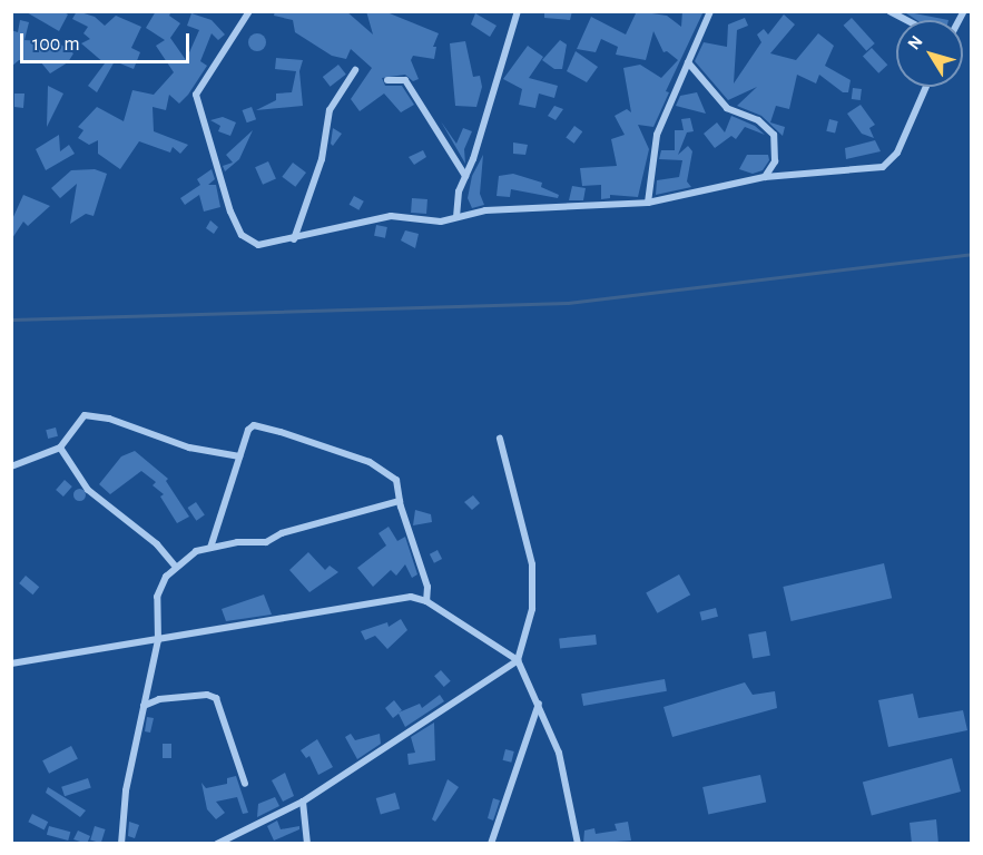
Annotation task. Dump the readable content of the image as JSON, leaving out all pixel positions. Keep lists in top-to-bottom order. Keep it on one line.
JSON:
{"scale_bar":"100 m","north":"top left"}
